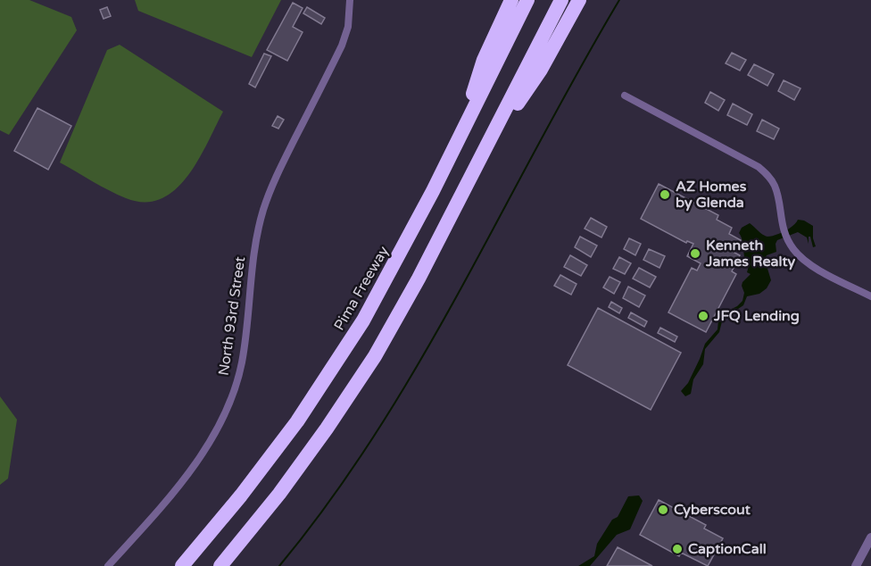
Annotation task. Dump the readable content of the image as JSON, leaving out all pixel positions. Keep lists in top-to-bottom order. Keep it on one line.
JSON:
{"streets":{"highway":["Pima Freeway"],"street":["North 93rd Street"]},"places":["AZ Homes by Glenda","Kenneth James Realty","JFQ Lending","Cyberscout","CaptionCall"]}
